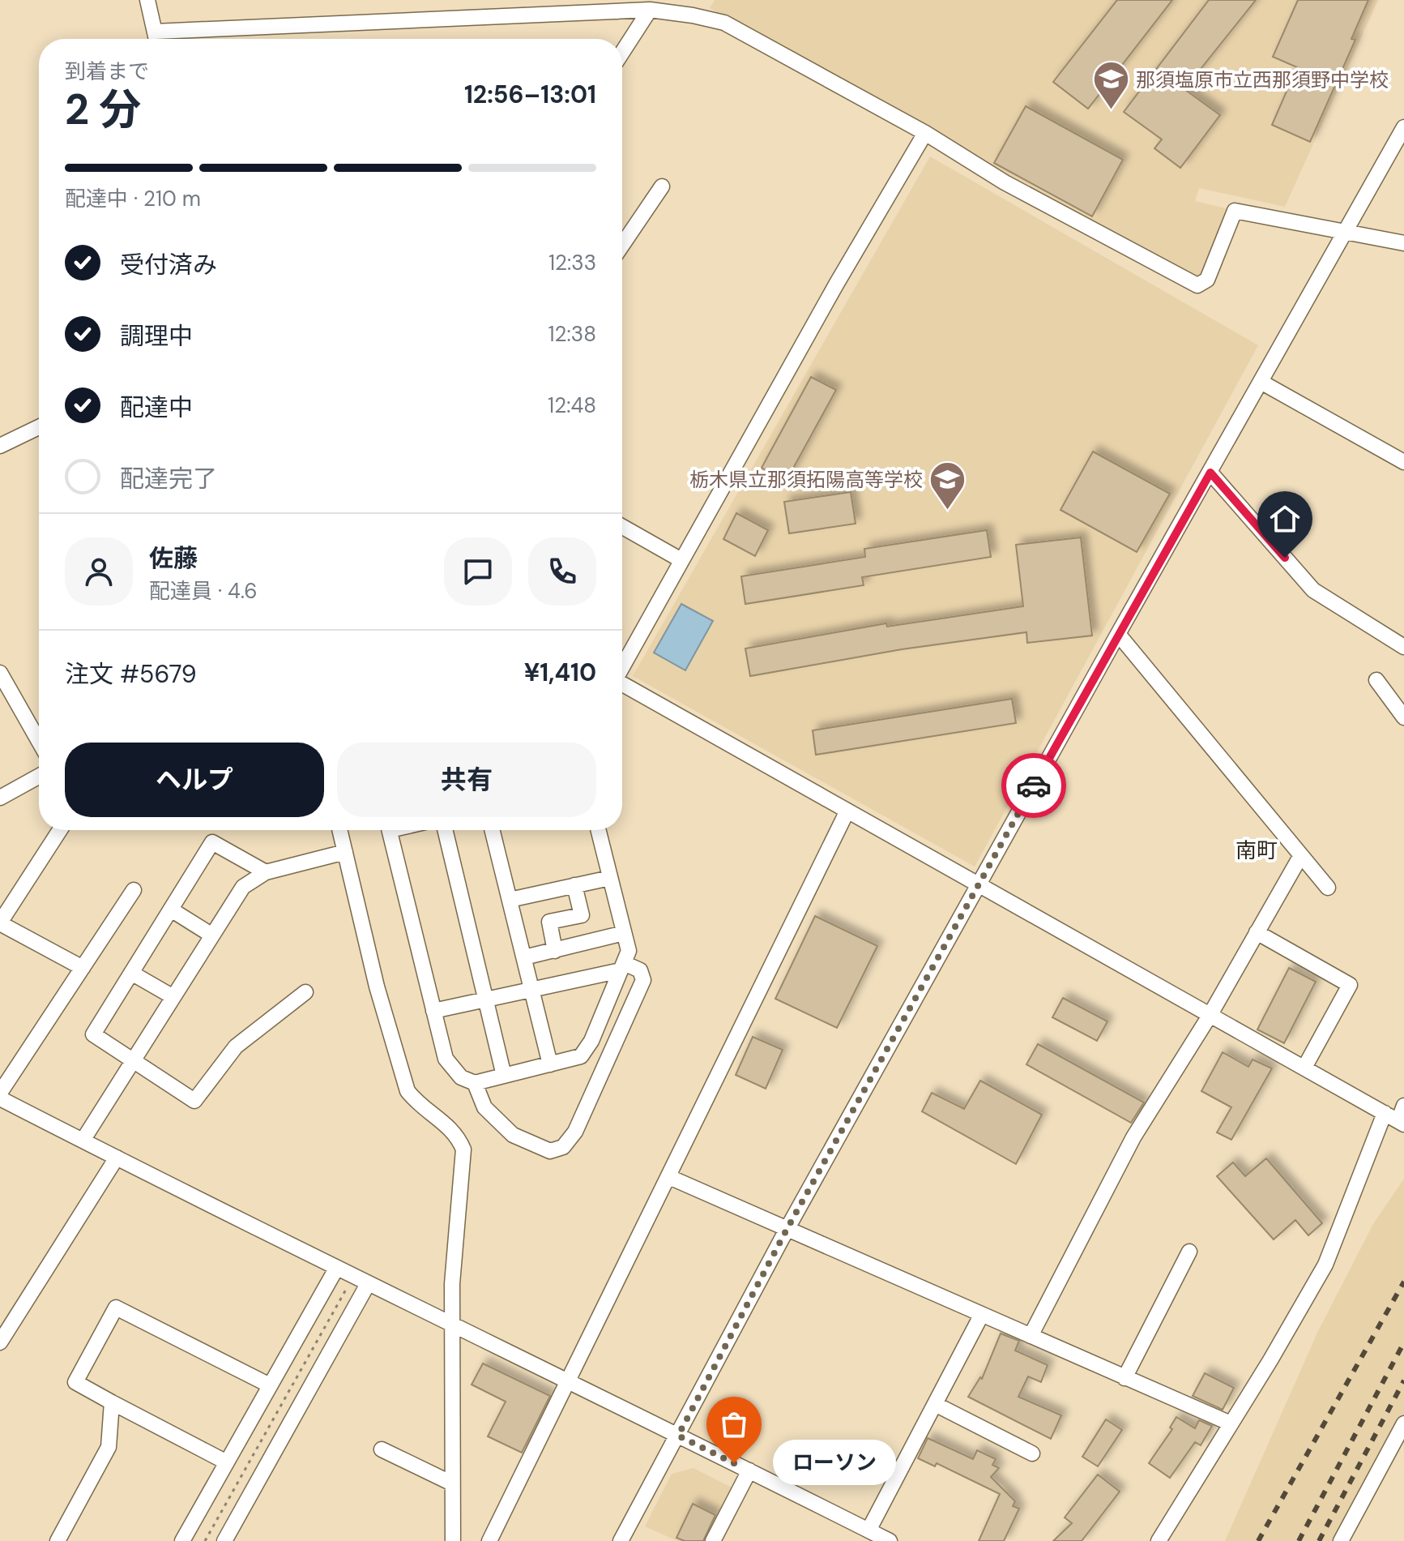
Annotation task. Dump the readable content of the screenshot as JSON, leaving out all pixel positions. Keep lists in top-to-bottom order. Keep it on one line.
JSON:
{"districts":["南町"],"places":{"school or university":["那須塩原市立西那須野中学校","栃木県立那須拓陽高等学校"],"other":["ローソン"]},"page":{"heading":["2 分","到着まで","12:56–13:01"],"panel":["佐藤","配達員 · 4.6","注文 #5679","¥1,410"],"bar":"配達中 · 210 m","list":[["受付済み","12:33"],["調理中","12:38"],["配達中","12:48"],"配達完了"],"buttons":["ヘルプ","共有"],"bubble":"ローソン"}}
